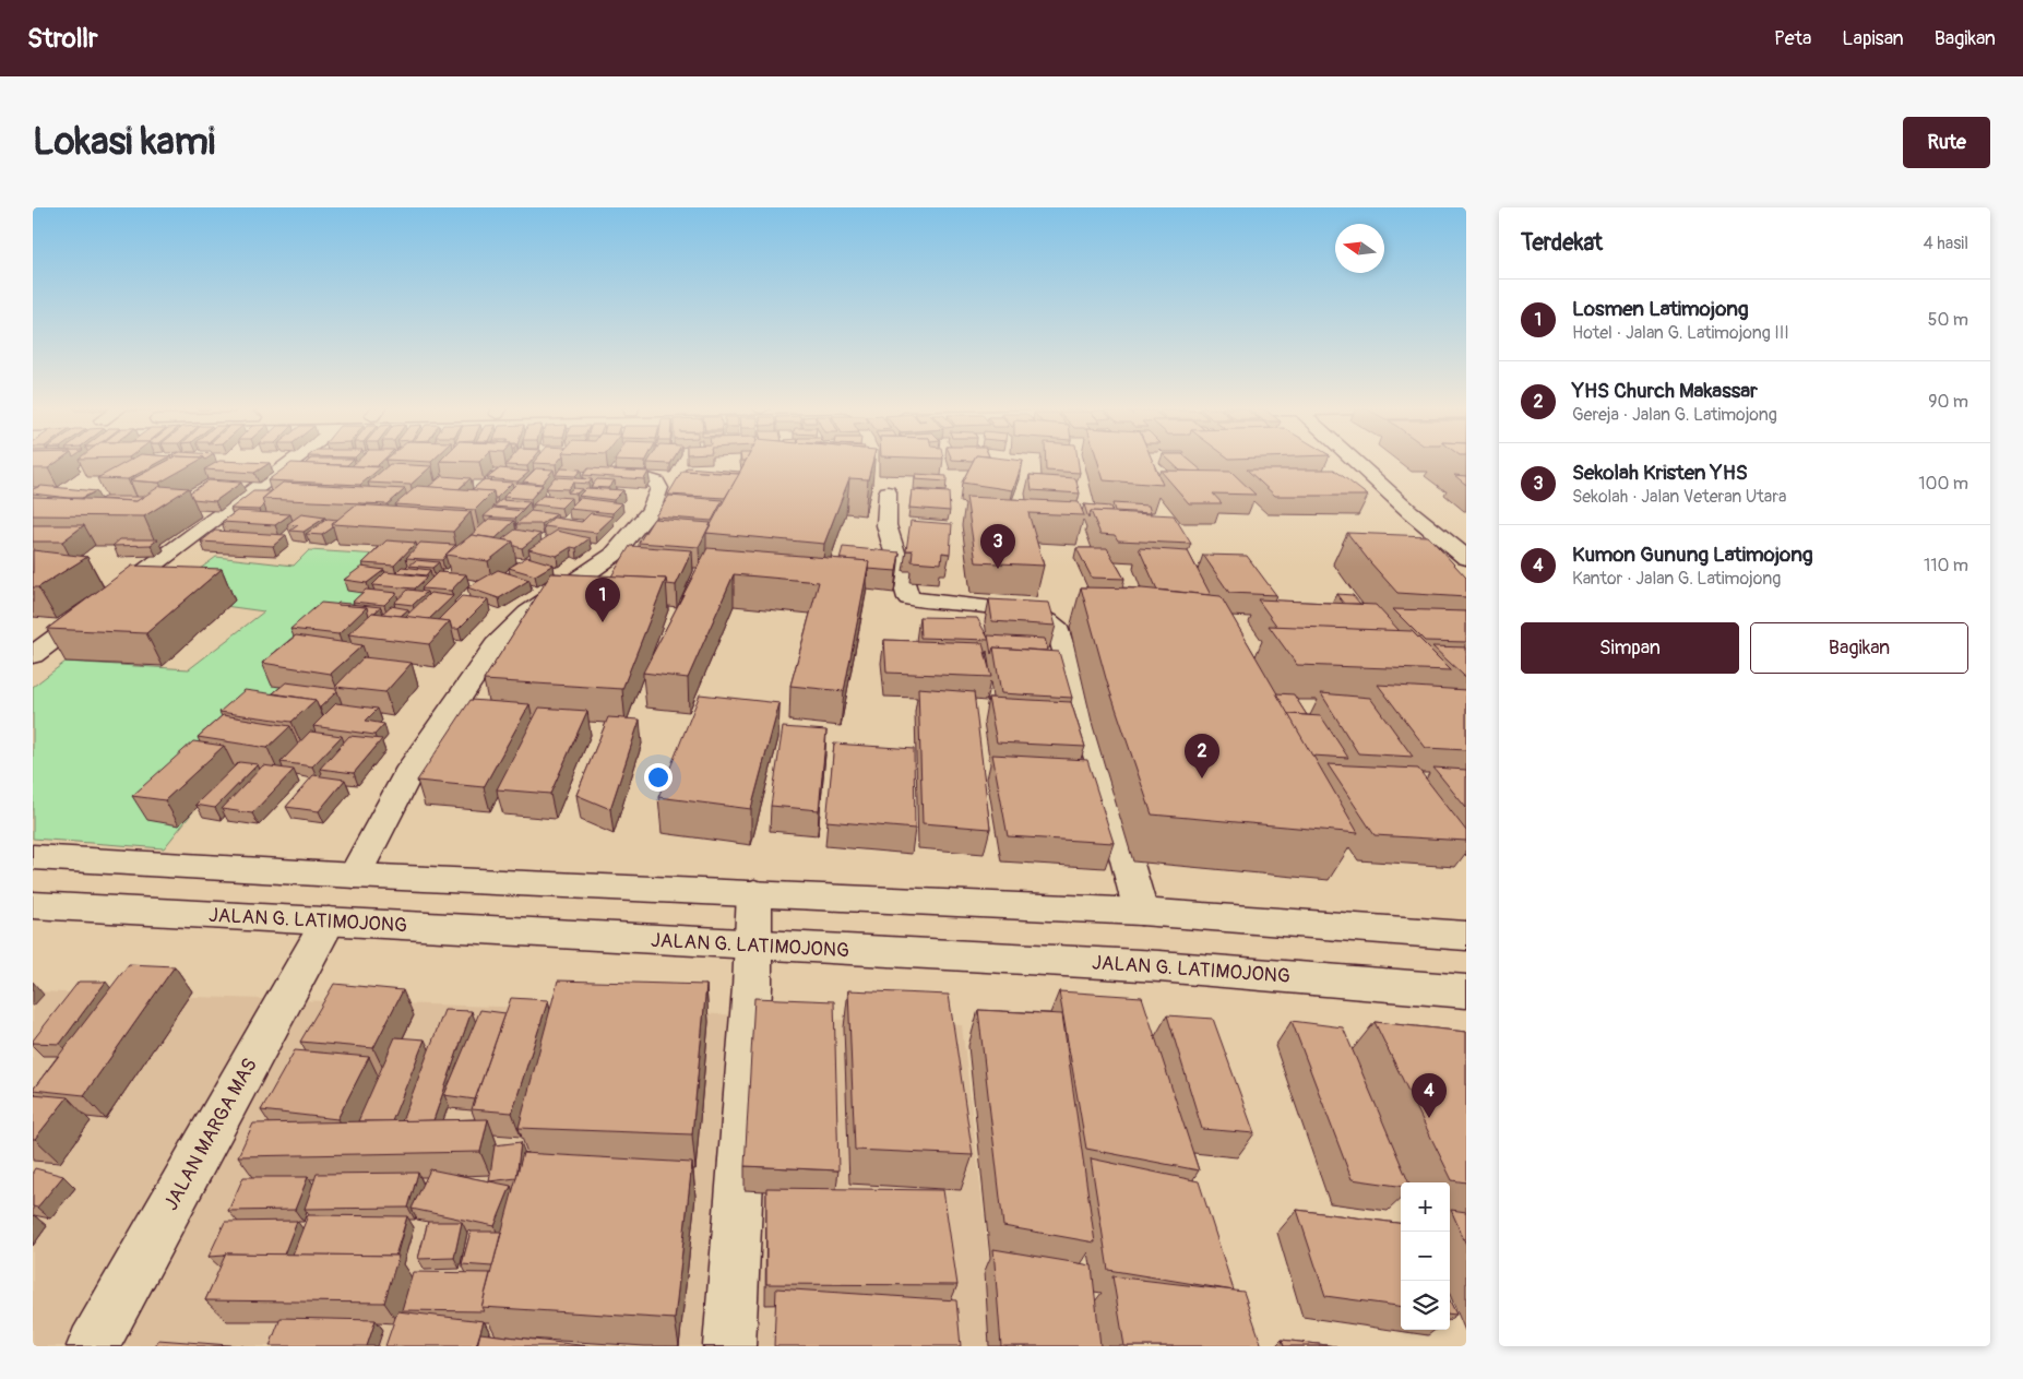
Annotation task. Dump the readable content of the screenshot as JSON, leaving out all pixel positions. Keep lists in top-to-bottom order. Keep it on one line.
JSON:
{"streets":{"main road":["JALAN G. LATIMOJONG","JALAN MARGA MAS"]},"crossings":[["JALAN G. LATIMOJONG","JALAN MARGA MAS"]],"north":"left","page":{"header":"Strollr","nav":["Peta","Lapisan","Bagikan"],"buttons":["Rute",["Simpan","Bagikan"]],"title":"Lokasi kami","heading":["Terdekat","4 hasil"],"list":[{"mark":"1","name":"Losmen Latimojong","note":"Hotel · Jalan G. Latimojong III","value":"50 m"},{"mark":"2","name":"YHS Church Makassar","note":"Gereja · Jalan G. Latimojong","value":"90 m"},{"mark":"3","name":"Sekolah Kristen YHS","note":"Sekolah · Jalan Veteran Utara","value":"100 m"},{"mark":"4","name":"Kumon Gunung Latimojong","note":"Kantor · Jalan G. Latimojong","value":"110 m"}],"pins":["3","1","2","4"],"map_buttons":["+","−"]}}
